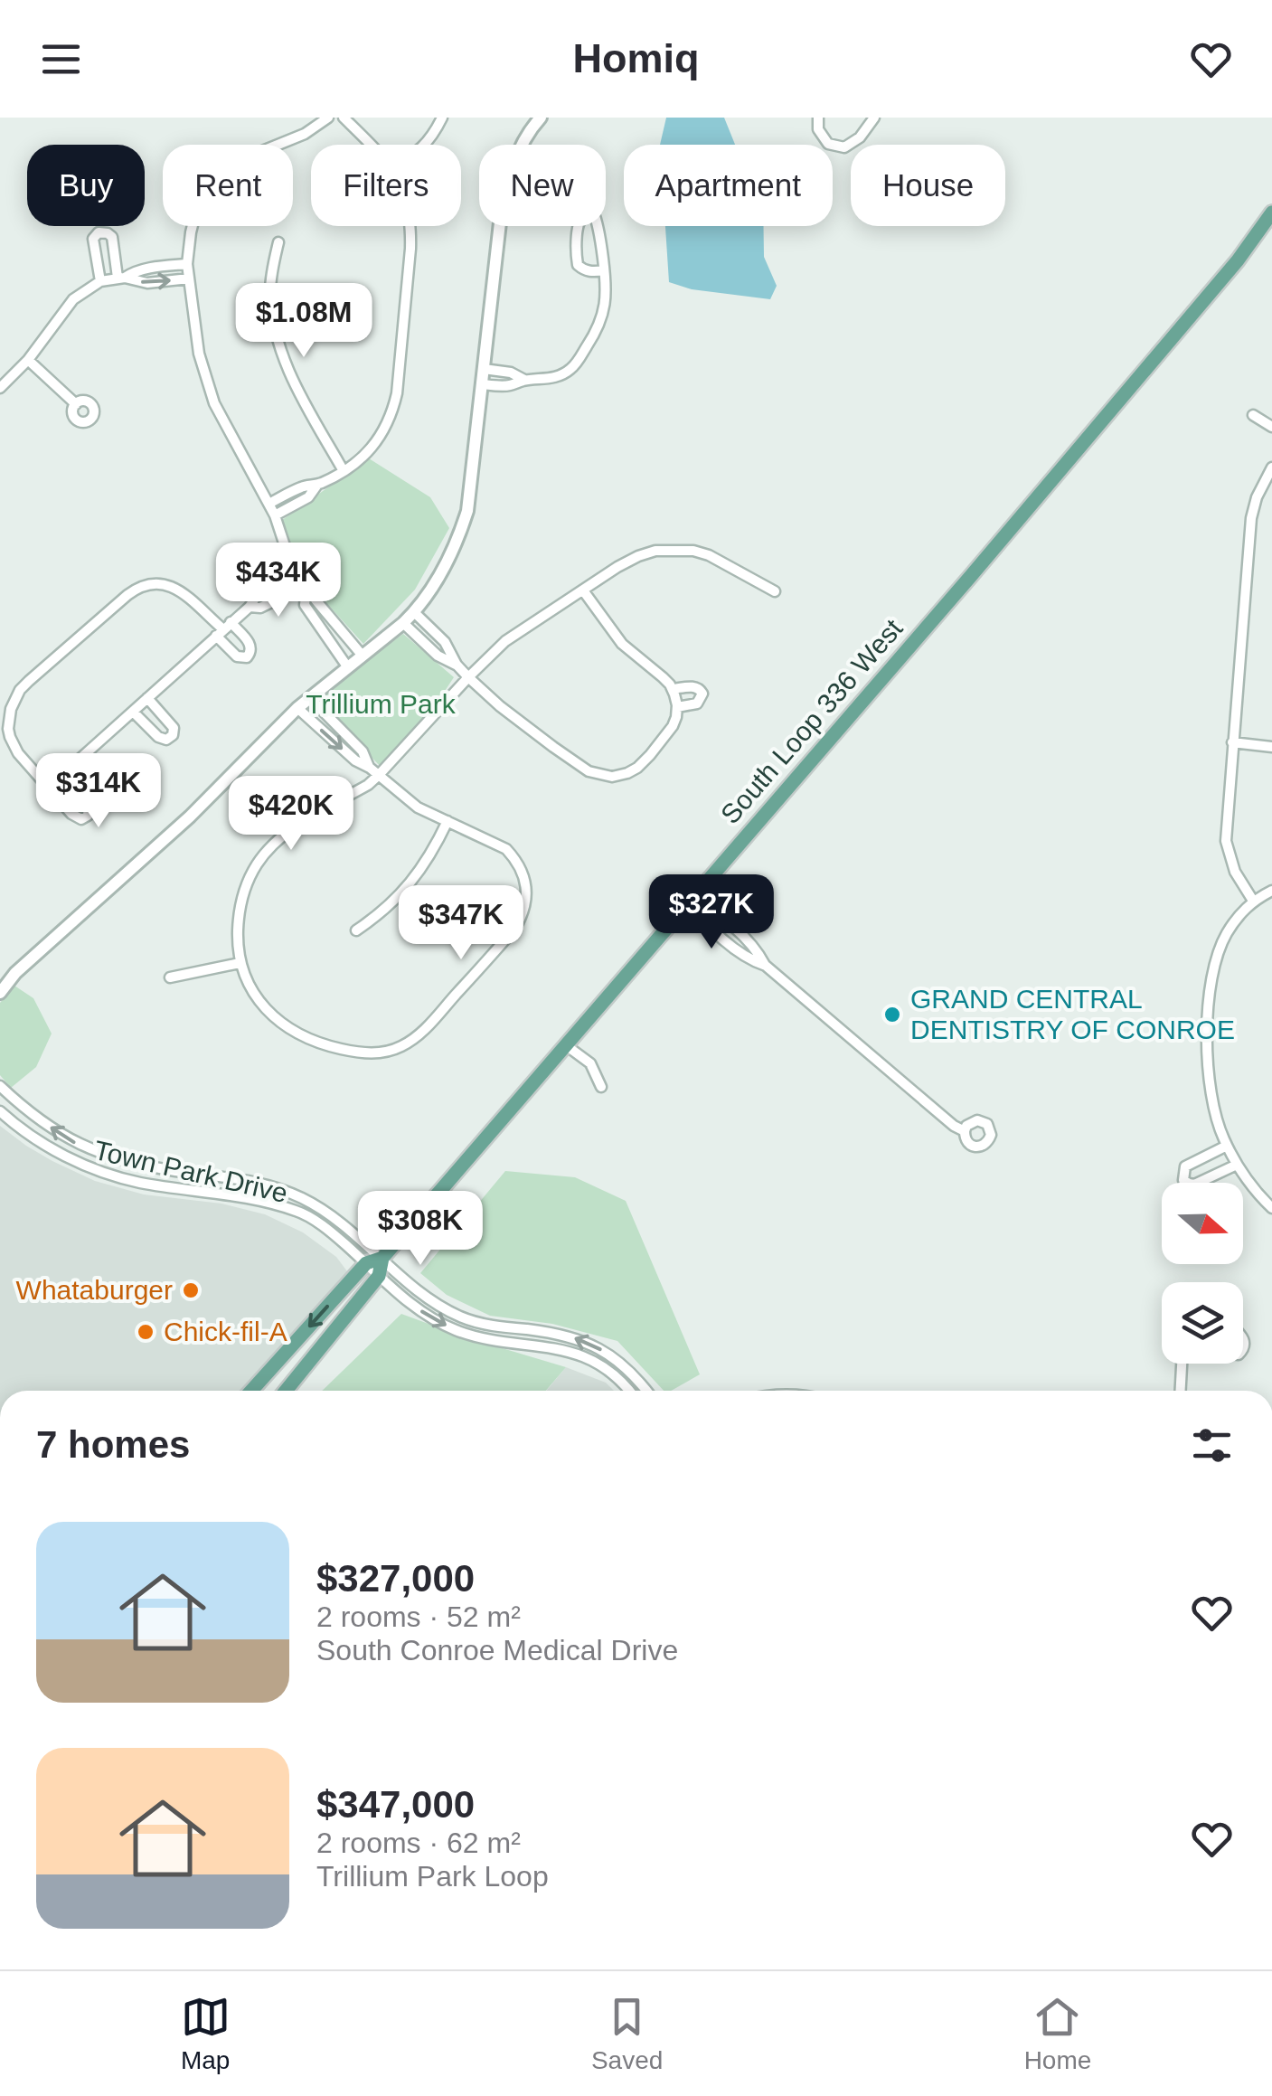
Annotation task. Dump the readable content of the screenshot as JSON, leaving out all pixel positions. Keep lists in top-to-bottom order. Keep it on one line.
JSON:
{"streets":{"main road":["South Loop 336 West"],"street":["Town Park Drive"]},"crossings":[["South Loop 336 West","Town Park Drive"]],"parks":["Trillium Park"],"places":["GRAND CENTRAL DENTISTRY OF CONROE","Whataburger","Chick-fil-A"],"north":"right","page":{"header":"Homiq","chip":["Buy","Rent","Filters","New","Apartment","House"],"price":["$1.08M","$434K","$314K","$420K","$327K","$347K","$308K"],"heading":"7 homes","list":[{"name":"$327,000","note":"2 rooms · 52 m² · South Conroe Medical Drive"},{"name":"$347,000","note":"2 rooms · 62 m² · Trillium Park Loop"}],"tabs":["Map","Saved","Home"]}}
